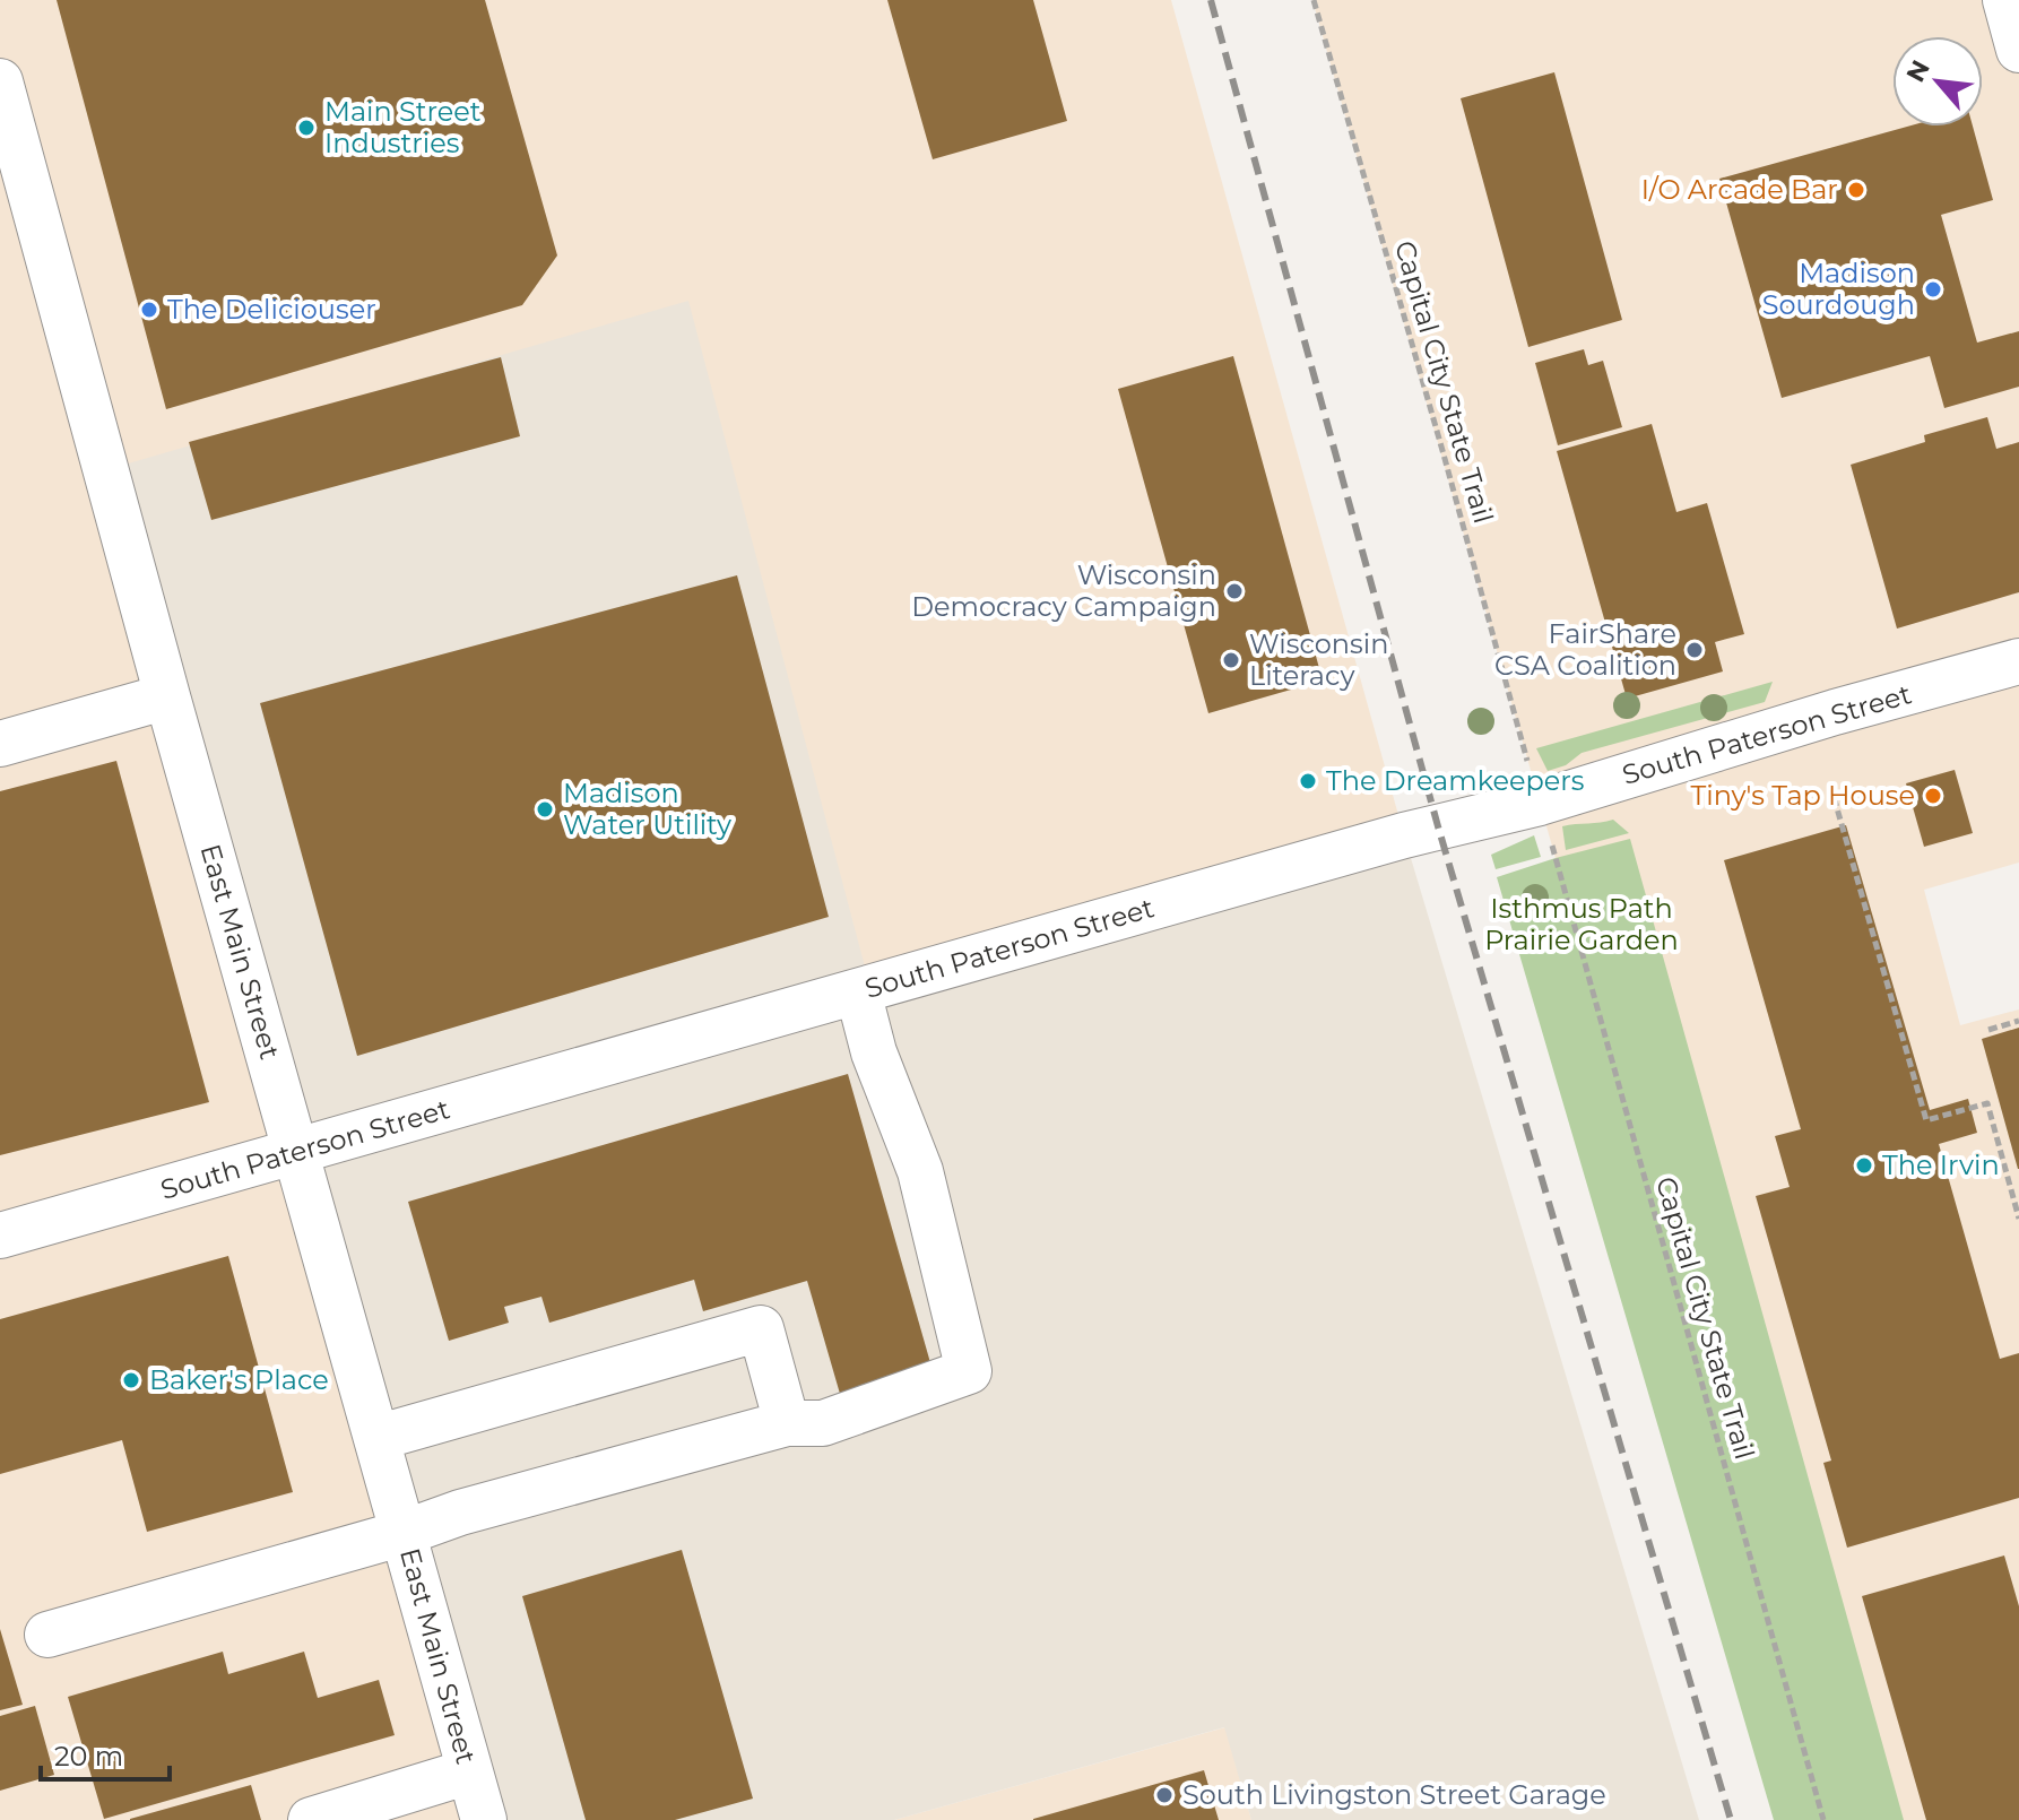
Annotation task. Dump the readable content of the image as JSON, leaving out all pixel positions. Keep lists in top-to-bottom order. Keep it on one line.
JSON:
{"streets":{"street":["South Paterson Street","East Main Street"],"path":["Capital City State Trail"]},"crossings":[["South Paterson Street","East Main Street"]],"parks":["Isthmus Path Prairie Garden"],"places":["Main Street Industries","I/O Arcade Bar","Madison Sourdough","The Deliciouser","Wisconsin Democracy Campaign","FairShare CSA Coalition","Wisconsin Literacy","The Dreamkeepers","Tiny's Tap House","Madison Water Utility","The Irvin","Baker's Place","South Livingston Street Garage"],"scale_bar":"20 m","north":"top left"}
